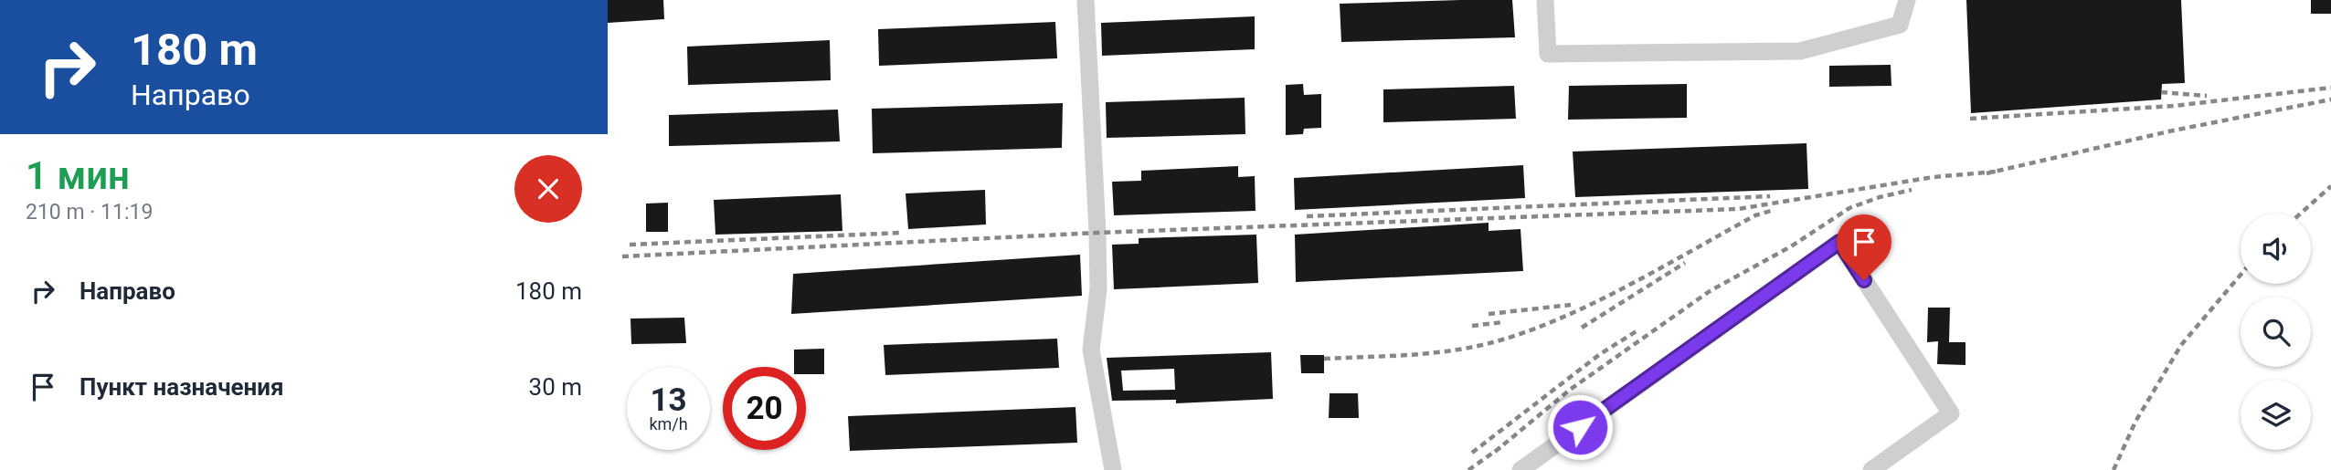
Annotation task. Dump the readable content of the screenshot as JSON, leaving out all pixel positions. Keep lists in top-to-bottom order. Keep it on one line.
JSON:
{"page":{"turn":["180 m","Направо"],"heading":["1 мин","210 m · 11:19"],"list":[{"name":"Направо","value":"180 m"},{"name":"Пункт назначения","value":"30 m"}],"speed":"13 km/h","limit":"20"}}
